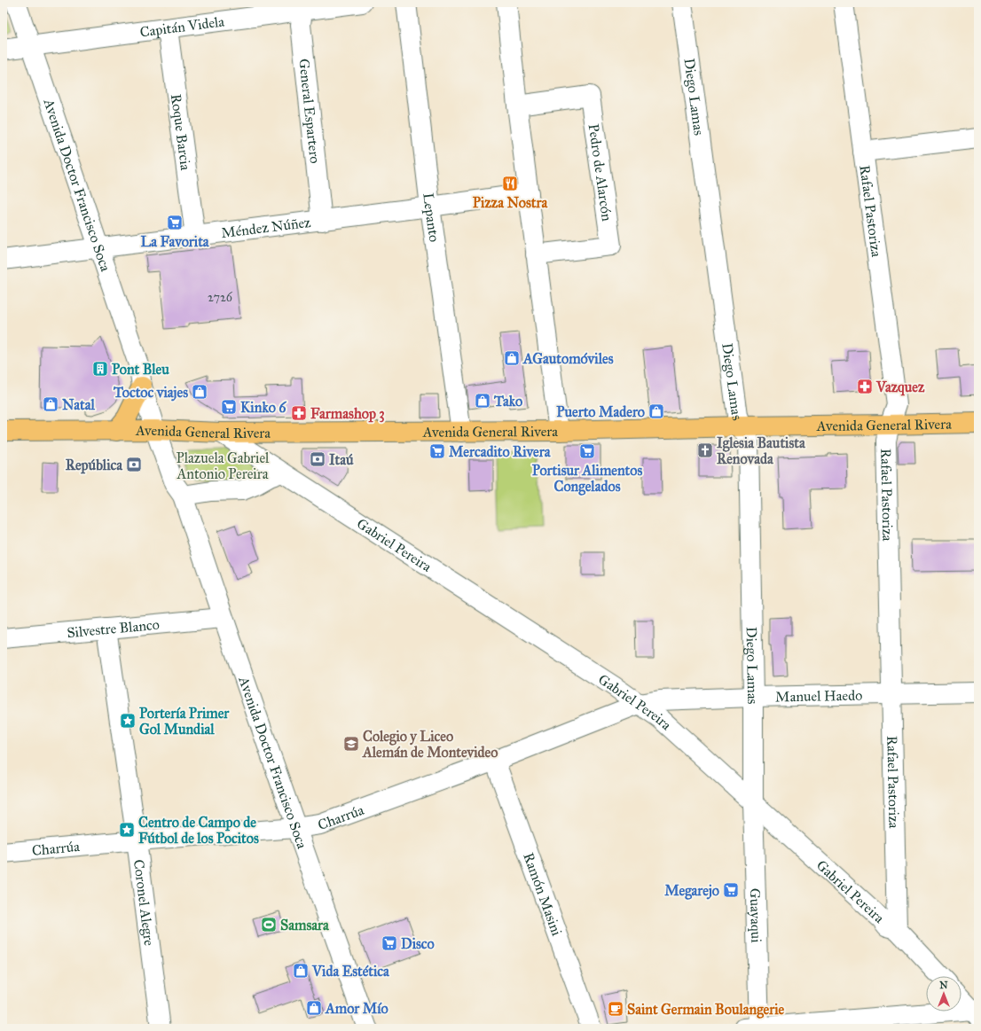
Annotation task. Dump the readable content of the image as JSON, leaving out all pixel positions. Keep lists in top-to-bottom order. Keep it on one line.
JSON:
{"streets":{"main road":["Avenida General Rivera"],"street":["Capitán Videla","Diego Lamas","General Espartero","Roque Barcia","Pedro de Alarcón","Avenida Doctor Francisco Soca","Rafael Pastoriza","Lepanto","Méndez Núñez","Gabriel Pereira","Silvestre Blanco","Manuel Haedo","Charrúa","Ramón Masini","Coronel Alegre","Guayaqui"]},"crossings":[["Capitán Videla","General Espartero"],["Capitán Videla","Roque Barcia"],["Capitán Videla","Avenida Doctor Francisco Soca"],["Diego Lamas","Avenida General Rivera"],["Diego Lamas","Gabriel Pereira"],["Diego Lamas","Manuel Haedo"],["Diego Lamas","Guayaqui"],["General Espartero","Méndez Núñez"],["Roque Barcia","Méndez Núñez"],["Avenida Doctor Francisco Soca","Méndez Núñez"],["Avenida Doctor Francisco Soca","Avenida General Rivera"],["Avenida Doctor Francisco Soca","Silvestre Blanco"],["Avenida Doctor Francisco Soca","Charrúa"],["Rafael Pastoriza","Avenida General Rivera"],["Rafael Pastoriza","Gabriel Pereira"],["Rafael Pastoriza","Manuel Haedo"],["Lepanto","Méndez Núñez"],["Lepanto","Avenida General Rivera"],["Avenida General Rivera","Gabriel Pereira"],["Gabriel Pereira","Manuel Haedo"],["Gabriel Pereira","Charrúa"],["Gabriel Pereira","Guayaqui"],["Silvestre Blanco","Coronel Alegre"],["Manuel Haedo","Charrúa"],["Charrúa","Ramón Masini"],["Charrúa","Coronel Alegre"]],"parks":["Plazuela Gabriel Antonio Pereira"],"places":{"restaurant":["Pizza Nostra"],"supermarket":["La Favorita","Kinko 6","Mercadito Rivera","Portisur Alimentos Congelados","Megarejo","Disco"],"shop":["AGautomóviles","Toctoc viajes","Tako","Natal","Puerto Madero","Vida Estética","Amor Mío"],"building":["Pont Bleu"],"pharmacy":["Vazquez","Farmashop 3"],"church":["Iglesia Bautista Renovada"],"bank":["Itaú","República"],"place":["Portería Primer Gol Mundial","Centro de Campo de Fútbol de los Pocitos"],"school or university":["Colegio y Liceo Alemán de Montevideo"],"sports":["Samsara"],"cafe":["Saint Germain Boulangerie"]},"house_numbers":["2726"],"north":"top"}
